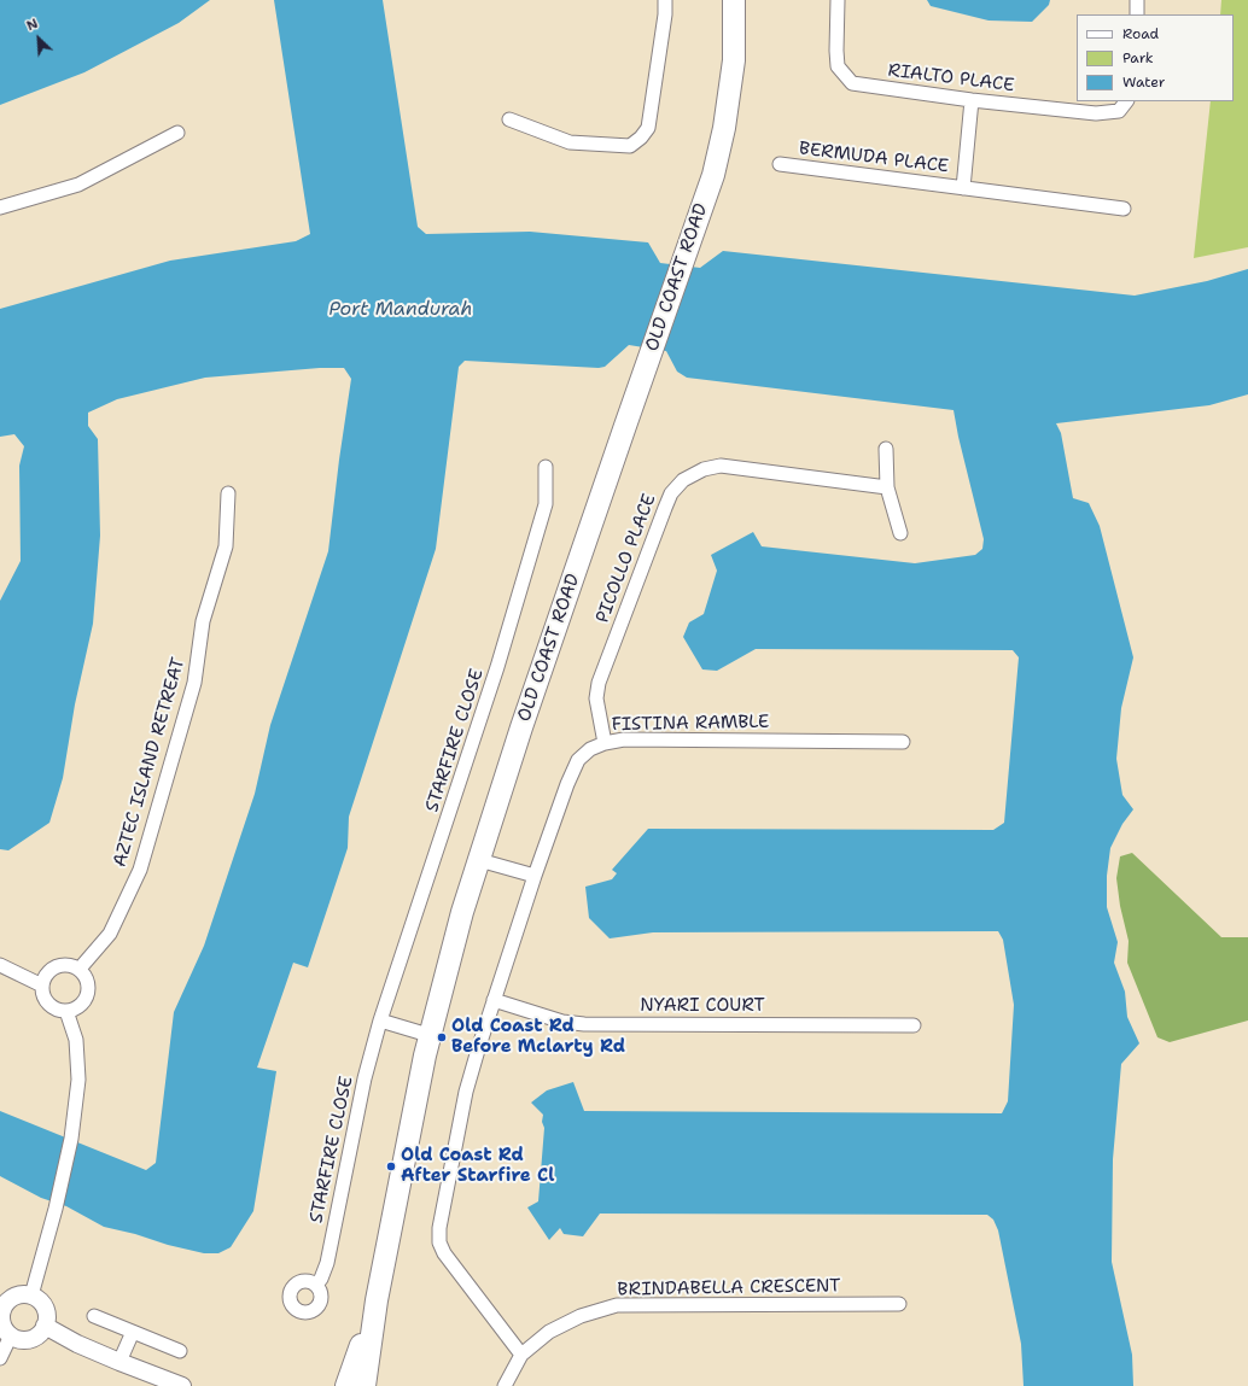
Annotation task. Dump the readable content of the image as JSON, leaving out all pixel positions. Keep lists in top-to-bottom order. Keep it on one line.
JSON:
{"streets":{"main road":["OLD COAST ROAD"],"street":["RIALTO PLACE","BERMUDA PLACE","PICOLLO PLACE","FISTINA RAMBLE","STARFIRE CLOSE","AZTEC ISLAND RETREAT","NYARI COURT","BRINDABELLA CRESCENT"]},"crossings":[["RIALTO PLACE","BERMUDA PLACE"],["PICOLLO PLACE","FISTINA RAMBLE"],["FISTINA RAMBLE","NYARI COURT"],["FISTINA RAMBLE","BRINDABELLA CRESCENT"]],"water":["Port Mandurah"],"places":["Old Coast Rd Before Mclarty Rd","Old Coast Rd After Starfire Cl"],"legend":["Road","Park","Water"],"north":"top left"}
